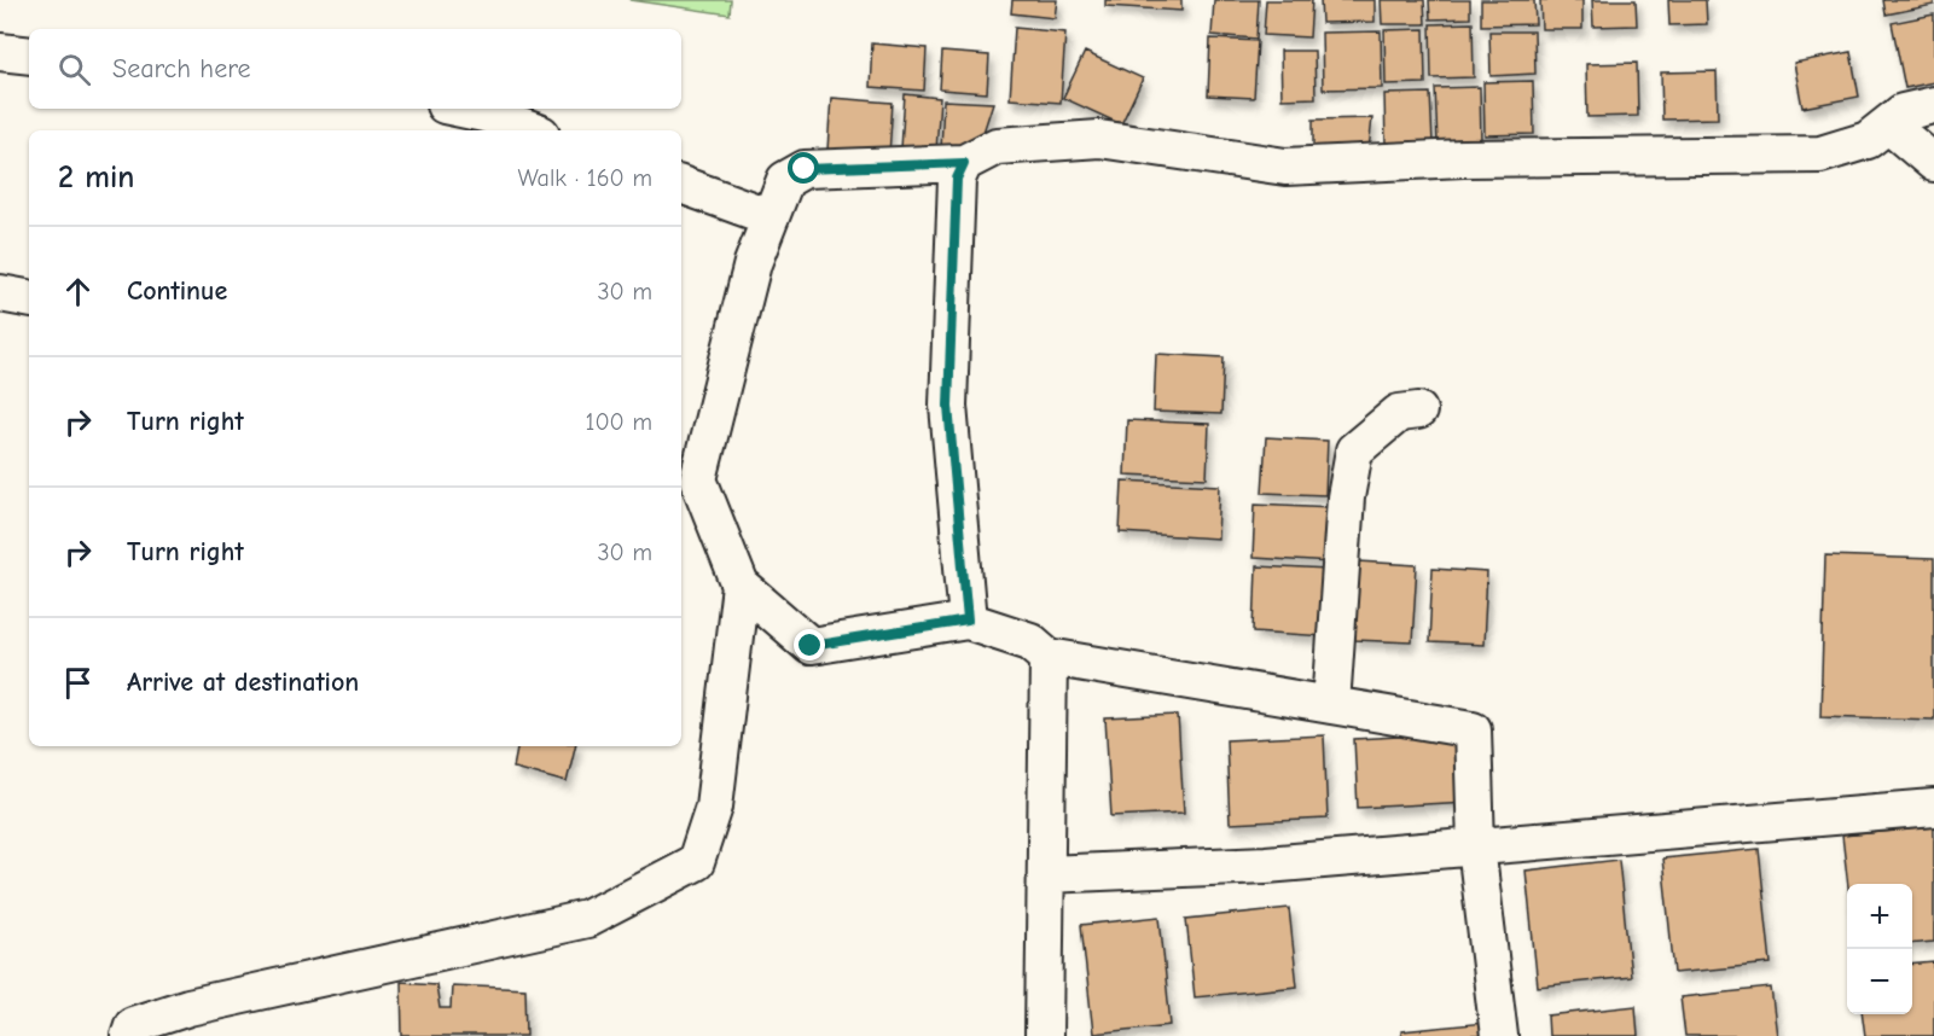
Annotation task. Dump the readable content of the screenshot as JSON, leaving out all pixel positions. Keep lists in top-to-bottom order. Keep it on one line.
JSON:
{"page":{"search":"Search here","heading":["2 min","Walk · 160 m"],"list":[["Continue","30 m"],["Turn right","100 m"],["Turn right","30 m"],"Arrive at destination"],"map_buttons":["+","−"]}}
